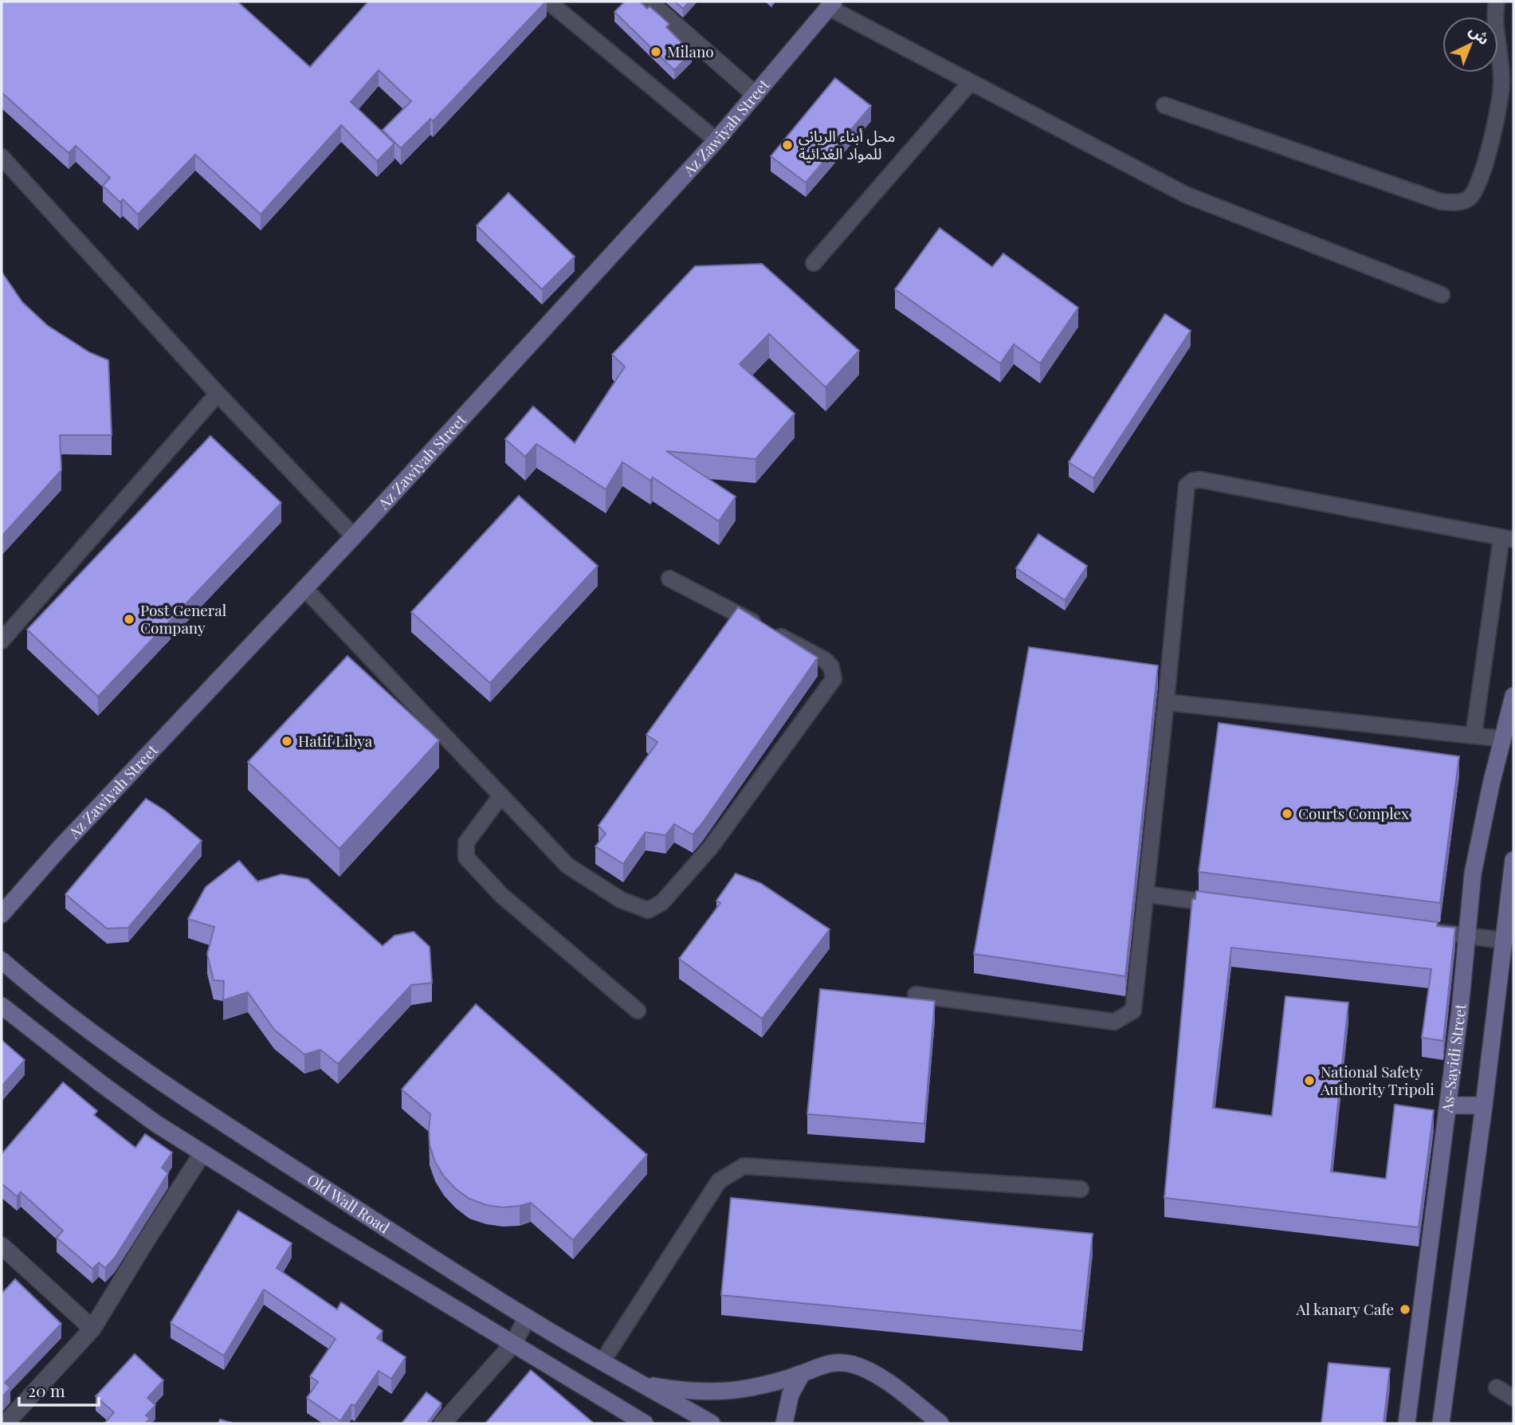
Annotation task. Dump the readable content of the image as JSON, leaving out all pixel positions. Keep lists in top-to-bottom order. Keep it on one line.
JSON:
{"streets":{"main road":["Az Zawiyah Street","As-Sayidi Street","Old Wall Road"]},"places":["Milano","محل أبناء الرياني للمواد الغدائية","Post General Company","Hatif Libya","Courts Complex","National Safety Authority Tripoli","Al kanary Cafe"],"scale_bar":"20 m","north":"top right"}
